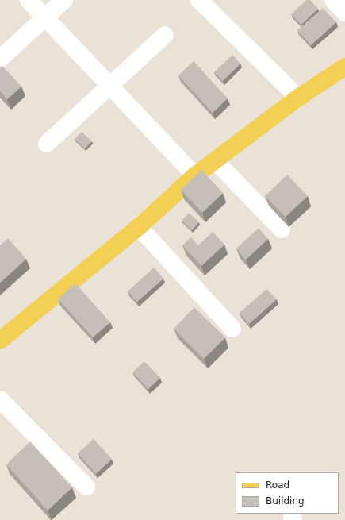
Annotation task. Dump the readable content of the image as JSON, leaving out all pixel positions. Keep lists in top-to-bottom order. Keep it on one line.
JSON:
{"legend":["Road","Building"]}
